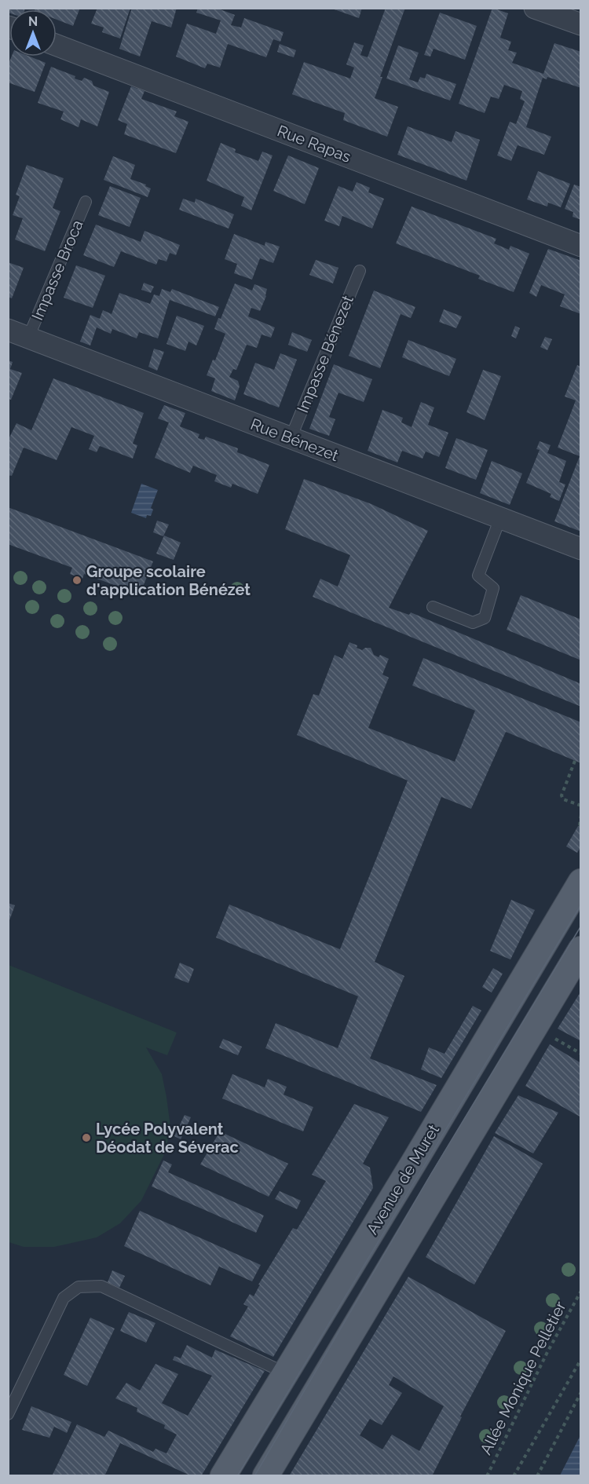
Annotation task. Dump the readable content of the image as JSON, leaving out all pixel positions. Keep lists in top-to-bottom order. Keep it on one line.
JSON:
{"streets":{"main road":["Avenue de Muret"],"street":["Rue Rapas","Rue Bénezet"],"lane":["Impasse Broca","Impasse Bénezet"],"path":["Allée Monique Pelletier"]},"crossings":[["Impasse Broca","Rue Bénezet"],["Impasse Bénezet","Rue Bénezet"]],"places":["Groupe scolaire d'application Bénézet","Lycée Polyvalent Déodat de Séverac"],"north":"top"}
